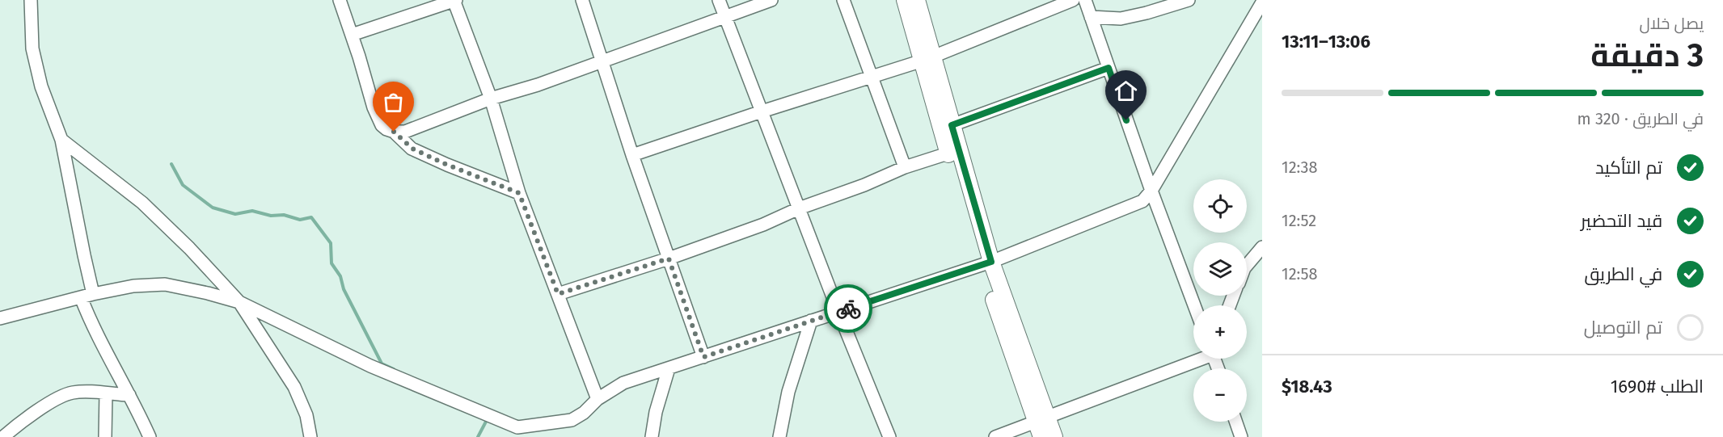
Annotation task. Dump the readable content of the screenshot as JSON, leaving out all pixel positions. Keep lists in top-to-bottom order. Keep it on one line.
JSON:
{"page":{"heading":["3 دقيقة","يصل خلال","13:06–13:11"],"panel":["الطلب #1690","$18.43"],"bar":"في الطريق · 320 m","list":[["تم التأكيد","12:38"],["قيد التحضير","12:52"],["في الطريق","12:58"],"تم التوصيل"],"map_buttons":["+","−"]}}
